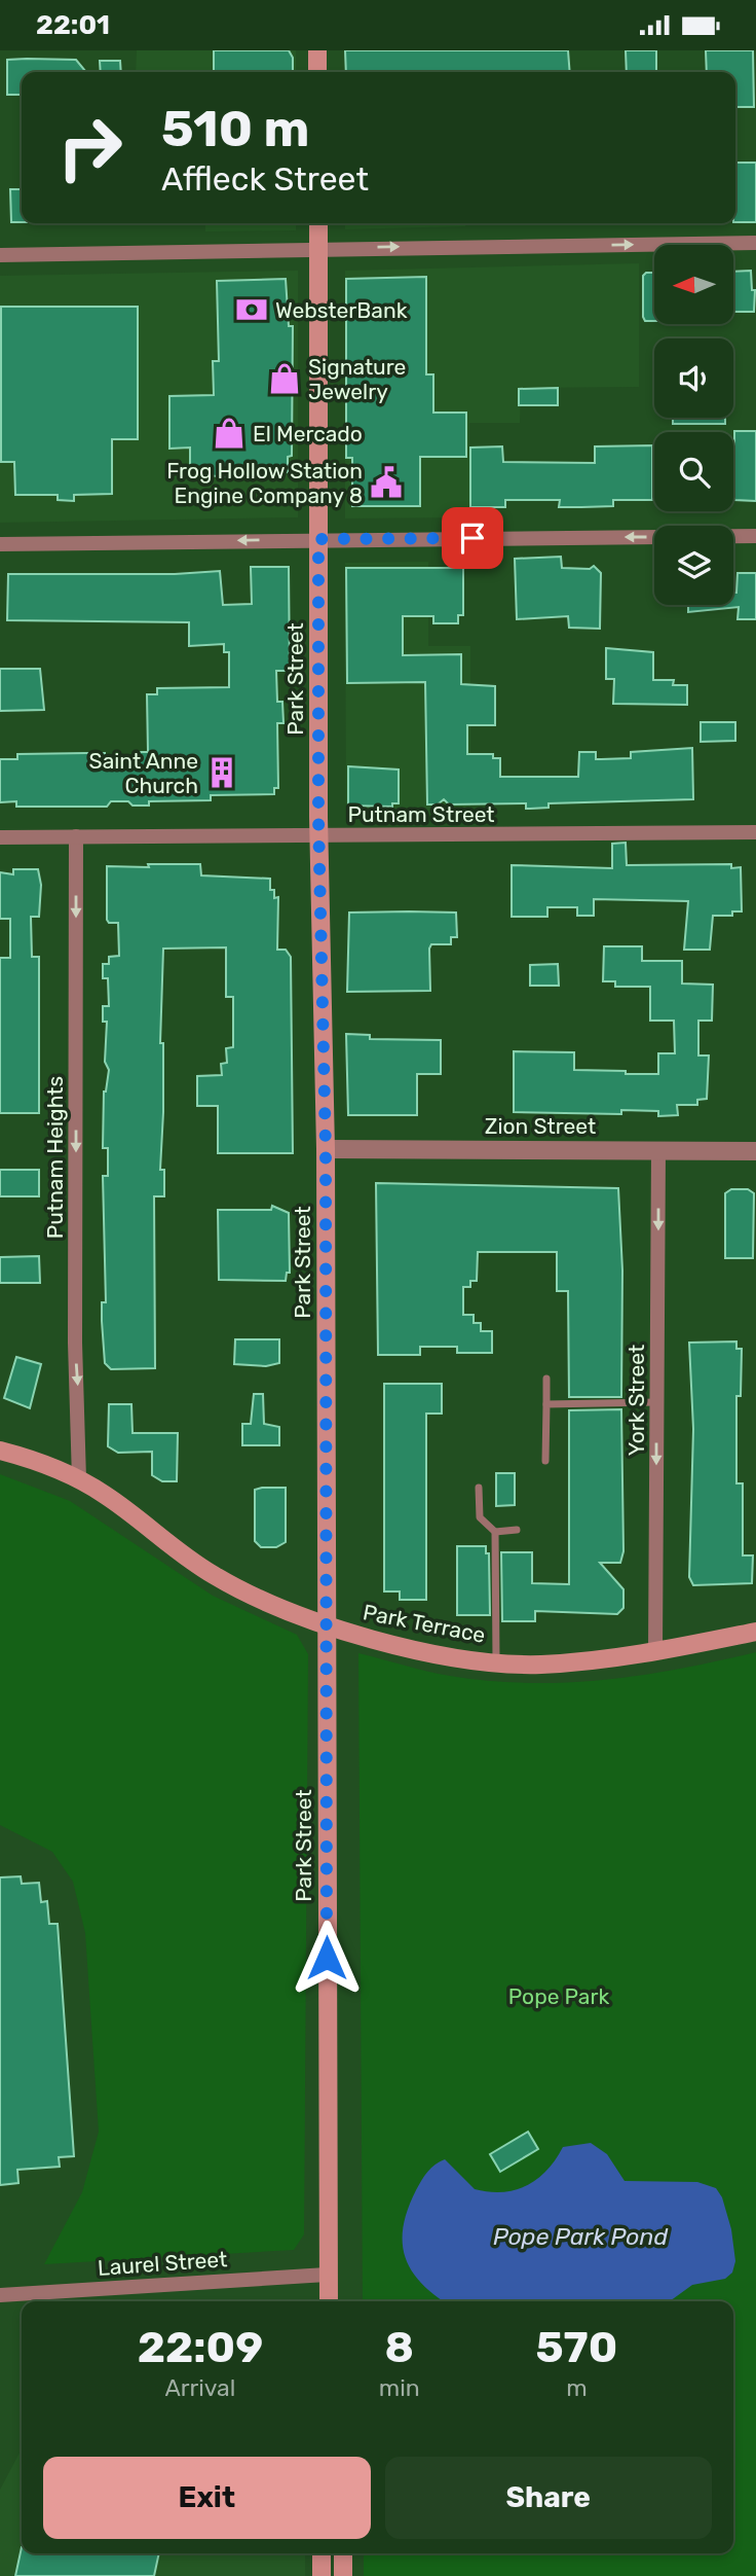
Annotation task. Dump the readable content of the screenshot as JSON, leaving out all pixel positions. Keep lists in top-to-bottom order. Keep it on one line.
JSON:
{"streets":{"main road":["Park Street","Park Terrace"],"street":["Putnam Street","Zion Street","Putnam Heights","York Street","Laurel Street"]},"crossings":[["Park Street","Putnam Street"],["Park Street","Zion Street"],["Park Street","Park Terrace"],["Park Street","Laurel Street"],["Putnam Street","Putnam Heights"],["Zion Street","York Street"],["Putnam Heights","Park Terrace"],["York Street","Park Terrace"]],"one_way":["Putnam Heights","York Street"],"water":["Pope Park Pond"],"parks":["Pope Park"],"places":{"bank":["WebsterBank"],"shop":["Signature Jewelry","El Mercado"],"public building":["Frog Hollow Station Engine Company 8"],"building":["Saint Anne Church"]},"north":"left","page":{"status":"22:01","turn":["510 m","Affleck Street"],"eta":["22:09","Arrival","8","min","570","m"],"buttons":["Exit","Share"]}}
